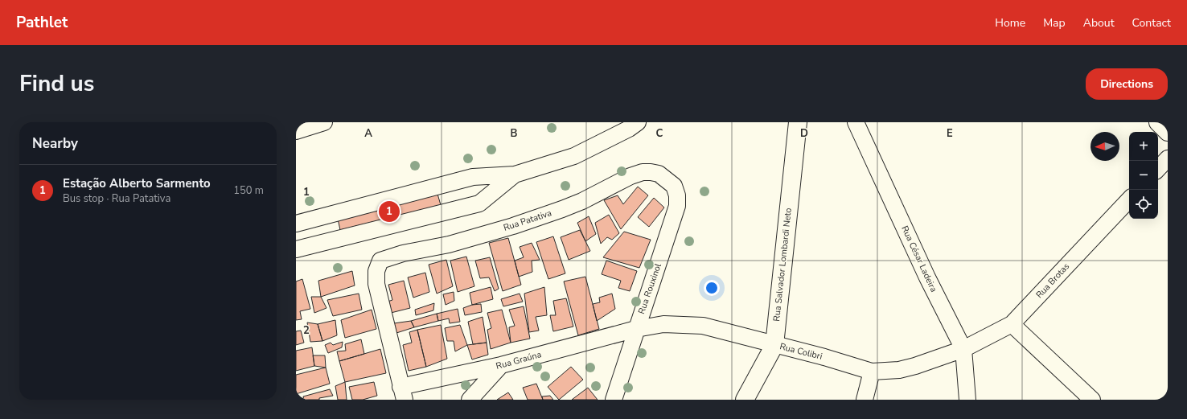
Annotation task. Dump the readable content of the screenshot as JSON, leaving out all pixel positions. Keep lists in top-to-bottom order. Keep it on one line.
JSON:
{"streets":{"main road":["Rua Salvador Lombardi Neto"],"street":["Rua Patativa","Rua César Ladeira","Rua Brotas","Rua Rouxinol","Rua Colibri","Rua Graúna"]},"crossings":[["Rua Patativa","Rua Rouxinol"],["Rua Patativa","Rua Graúna"],["Rua César Ladeira","Rua Brotas"],["Rua César Ladeira","Rua Colibri"],["Rua Salvador Lombardi Neto","Rua Colibri"],["Rua Brotas","Rua Colibri"],["Rua Rouxinol","Rua Colibri"],["Rua Rouxinol","Rua Graúna"],["Rua Colibri","Rua Graúna"]],"north":"left","page":{"header":"Pathlet","nav":["Home","Map","About","Contact"],"title":"Find us","buttons":"Directions","heading":"Nearby","map_buttons":["+","−"],"list":[{"mark":"1","name":"Estação Alberto Sarmento","note":"Bus stop · Rua Patativa","value":"150 m"}],"pins":"1"},"grid":{"columns":["A","B","C","D","E"],"rows":["1","2"]}}
